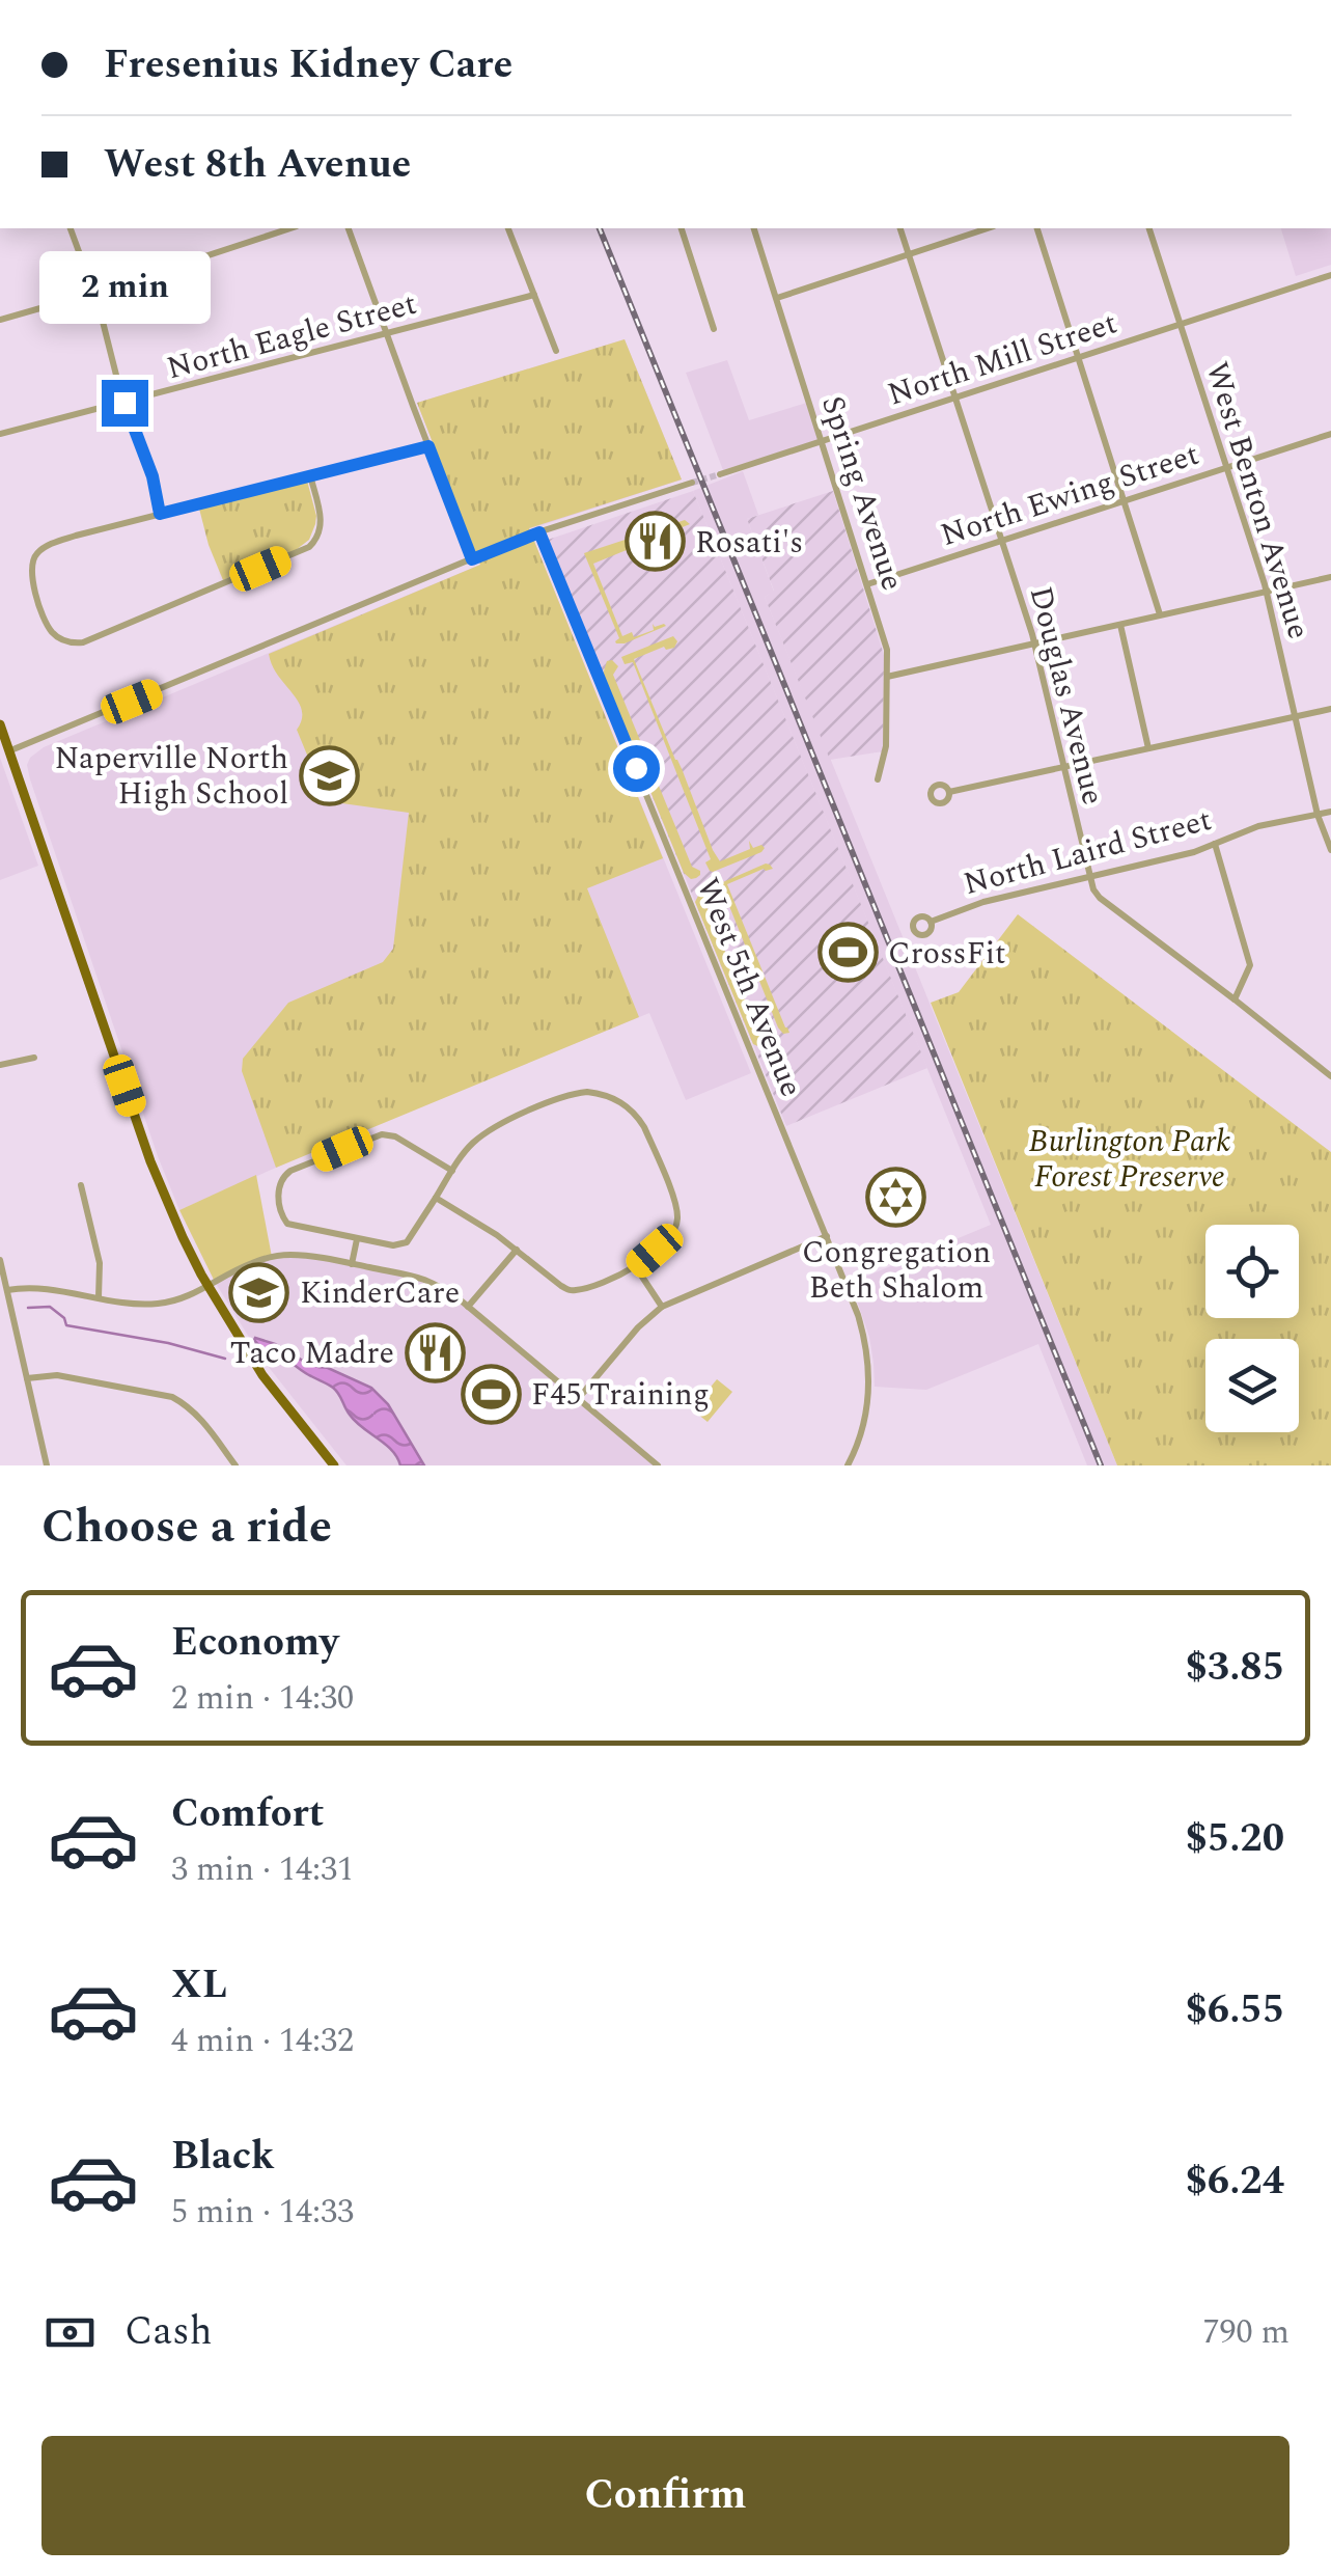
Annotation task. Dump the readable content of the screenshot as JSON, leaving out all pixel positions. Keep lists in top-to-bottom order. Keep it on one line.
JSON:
{"streets":{"street":["North Eagle Street","North Mill Street","Spring Avenue","North Ewing Street","West Benton Avenue","Douglas Avenue","North Laird Street","West 5th Avenue"]},"crossings":[["North Mill Street","Spring Avenue"],["North Mill Street","West Benton Avenue"],["North Mill Street","Douglas Avenue"],["Spring Avenue","North Ewing Street"],["North Ewing Street","West Benton Avenue"],["North Ewing Street","Douglas Avenue"],["West Benton Avenue","North Laird Street"],["Douglas Avenue","North Laird Street"]],"parks":["Burlington Park Forest Preserve"],"places":{"restaurant":["Rosati's","Taco Madre"],"school or university":["Naperville North High School","KinderCare"],"sports":["CrossFit","F45 Training"],"synagogue":["Congregation Beth Shalom"]},"page":{"banner":["Fresenius Kidney Care","West 8th Avenue"],"bubble":"2 min","heading":"Choose a ride","list":[{"name":"Economy","note":"2 min · 14:30","value":"$3.85"},{"name":"Comfort","note":"3 min · 14:31","value":"$5.20"},{"name":"XL","note":"4 min · 14:32","value":"$6.55"},{"name":"Black","note":"5 min · 14:33","value":"$6.24"}],"pay":["Cash","790 m"],"buttons":"Confirm"}}
